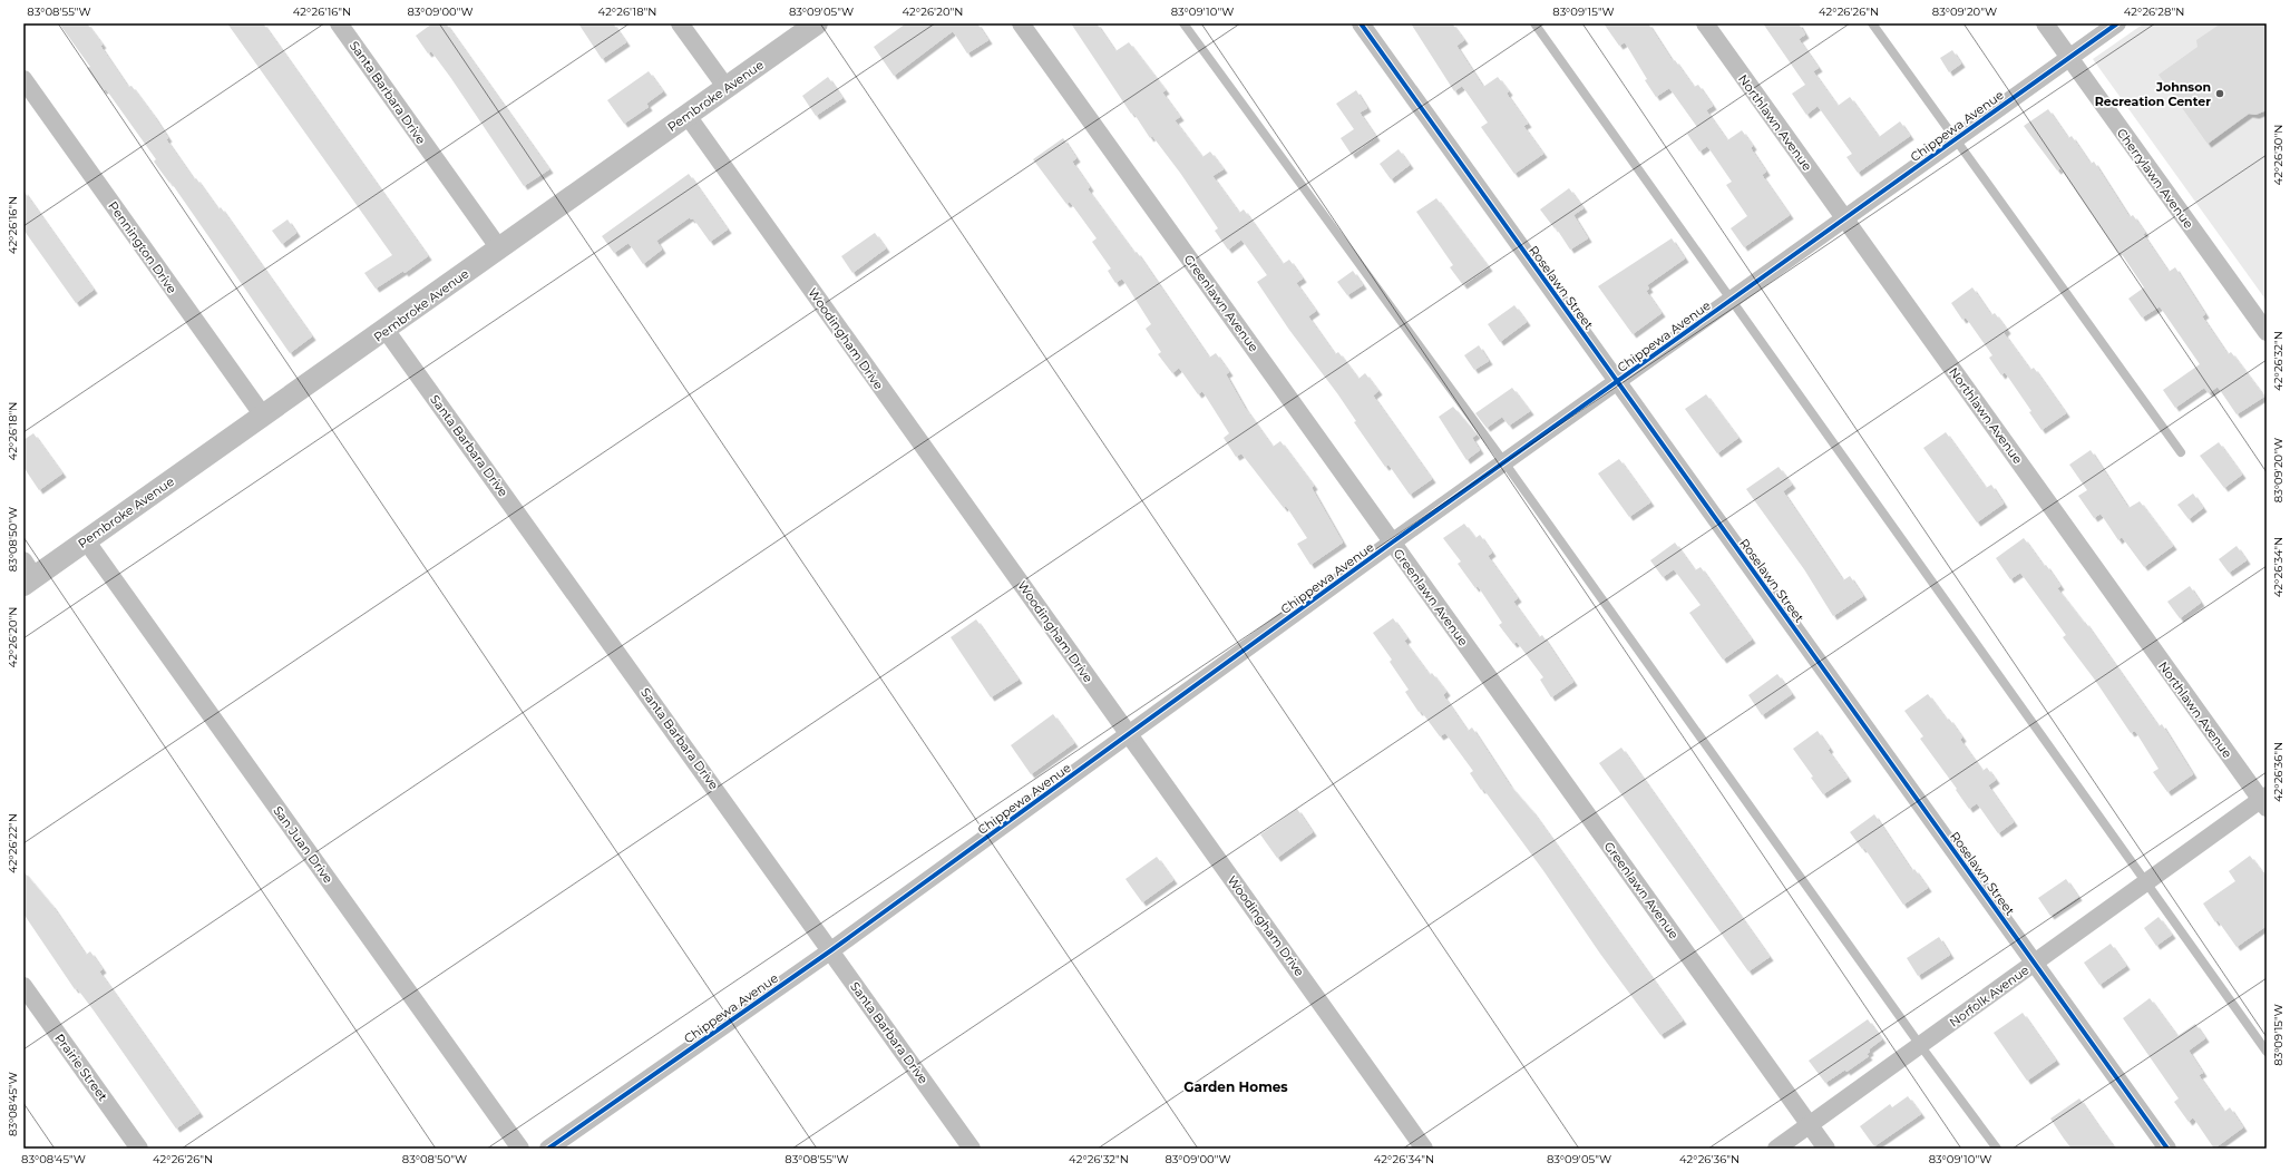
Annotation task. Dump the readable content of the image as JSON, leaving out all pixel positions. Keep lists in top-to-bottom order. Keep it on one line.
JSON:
{"streets":{"street":["Santa Barbara Drive","Pembroke Avenue","Northlawn Avenue","Chippewa Avenue","Cherrylawn Avenue","Pennington Drive","Roselawn Street","Greenlawn Avenue","Woodingham Drive","San Juan Drive","Norfolk Avenue","Prairie Street"]},"crossings":[["Santa Barbara Drive","Pembroke Avenue"],["Santa Barbara Drive","Chippewa Avenue"],["Pembroke Avenue","Pennington Drive"],["Pembroke Avenue","Woodingham Drive"],["Pembroke Avenue","San Juan Drive"],["Northlawn Avenue","Chippewa Avenue"],["Northlawn Avenue","Norfolk Avenue"],["Chippewa Avenue","Cherrylawn Avenue"],["Chippewa Avenue","Roselawn Street"],["Chippewa Avenue","Greenlawn Avenue"],["Chippewa Avenue","Woodingham Drive"],["Roselawn Street","Norfolk Avenue"],["Greenlawn Avenue","Norfolk Avenue"]],"districts":["Garden Homes"],"places":["Johnson Recreation Center"],"coordinates":["83°08'55\"W","42°26'16\"N","83°09'00\"W","42°26'18\"N","83°09'05\"W","42°26'20\"N","83°09'10\"W","83°09'15\"W","42°26'26\"N","83°09'20\"W","42°26'28\"N","42°26'30\"N","42°26'32\"N","83°08'50\"W","42°26'34\"N","42°26'36\"N","42°26'22\"N","83°08'45\"W"]}
